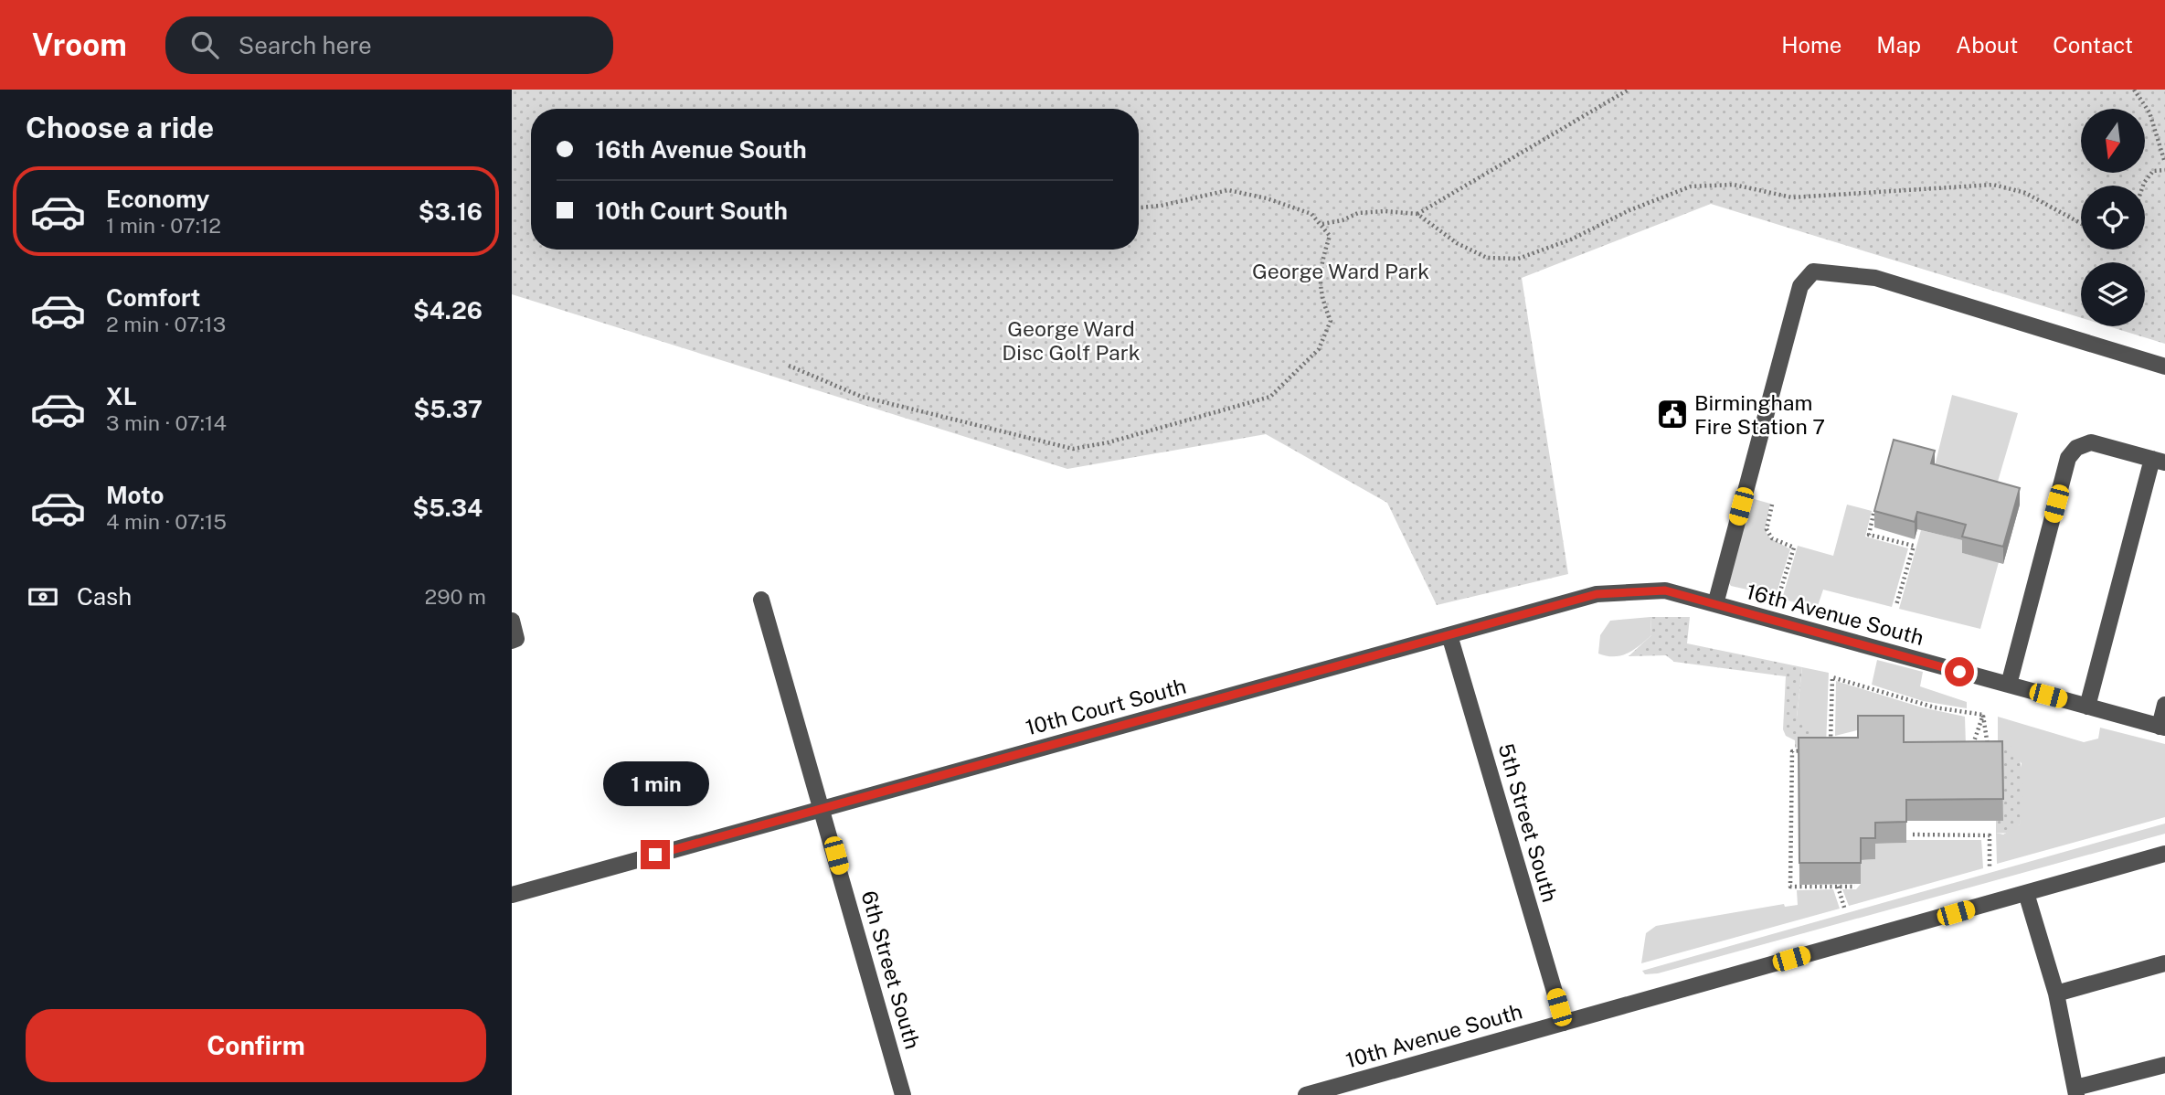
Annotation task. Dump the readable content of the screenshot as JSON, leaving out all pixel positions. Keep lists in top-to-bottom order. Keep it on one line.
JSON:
{"streets":{"street":["16th Avenue South","10th Court South","5th Street South","6th Street South","10th Avenue South"]},"crossings":[["16th Avenue South","10th Court South"],["10th Court South","5th Street South"],["10th Court South","6th Street South"],["5th Street South","10th Avenue South"]],"parks":["George Ward Park","George Ward Disc Golf Park"],"places":{"public building":["Birmingham Fire Station 7"]},"north":"bottom","page":{"header":"Vroom","search":"Search here","nav":["Home","Map","About","Contact"],"heading":"Choose a ride","banner":["16th Avenue South","10th Court South"],"list":[{"name":"Economy","note":"1 min · 07:12","value":"$3.16"},{"name":"Comfort","note":"2 min · 07:13","value":"$4.26"},{"name":"XL","note":"3 min · 07:14","value":"$5.37"},{"name":"Moto","note":"4 min · 07:15","value":"$5.34"}],"pay":["Cash","290 m"],"bubble":"1 min","buttons":"Confirm"}}
